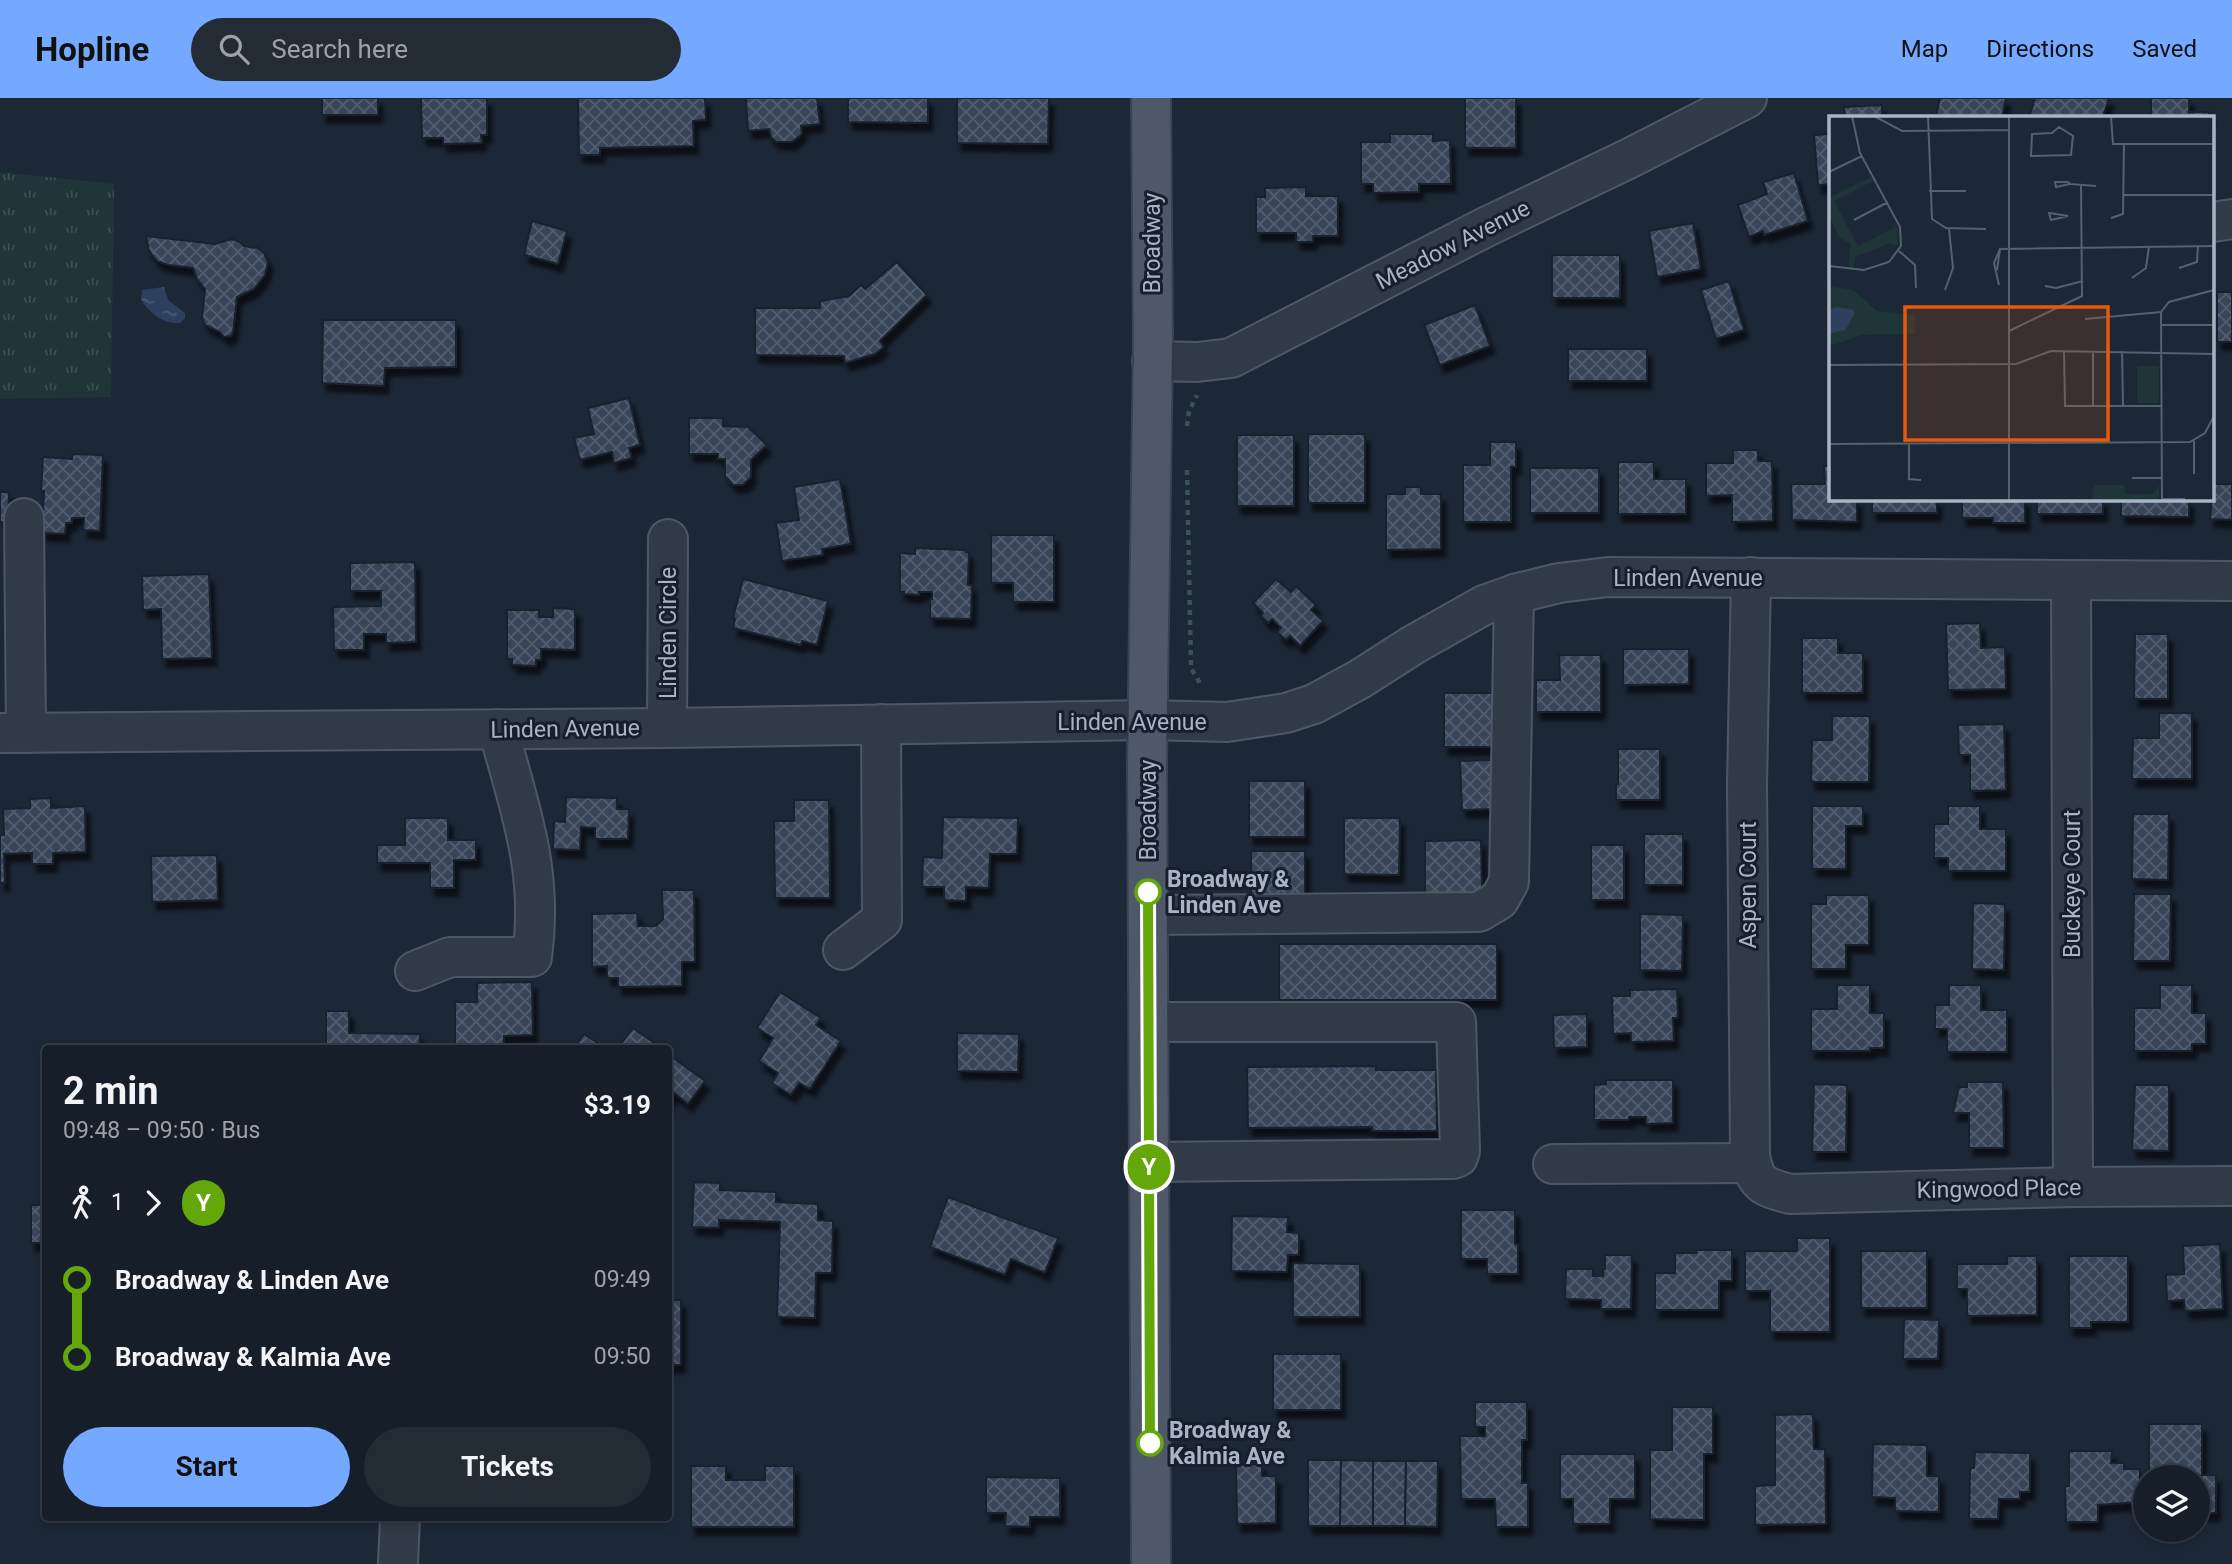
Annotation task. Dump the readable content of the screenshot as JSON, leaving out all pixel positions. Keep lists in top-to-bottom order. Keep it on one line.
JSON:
{"streets":{"main road":["Broadway"],"street":["Meadow Avenue","Linden Avenue","Linden Circle","Buckeye Court","Aspen Court","Kingwood Place"]},"crossings":[["Broadway","Meadow Avenue"],["Broadway","Linden Avenue"],["Linden Avenue","Linden Circle"],["Linden Avenue","Buckeye Court"],["Linden Avenue","Aspen Court"],["Buckeye Court","Kingwood Place"],["Aspen Court","Kingwood Place"]],"places":["Broadway & Linden Ave","Broadway & Kalmia Ave"],"lines":["bus line Y"],"page":{"header":"Hopline","search":"Search here","nav":["Map","Directions","Saved"],"on_map":"Y","heading":["2 min","09:48 – 09:50 · Bus","$3.19"],"legs":["1","Y"],"list":[{"name":"Broadway & Linden Ave","value":"09:49"},{"name":"Broadway & Kalmia Ave","value":"09:50"}],"buttons":["Start","Tickets"]}}
